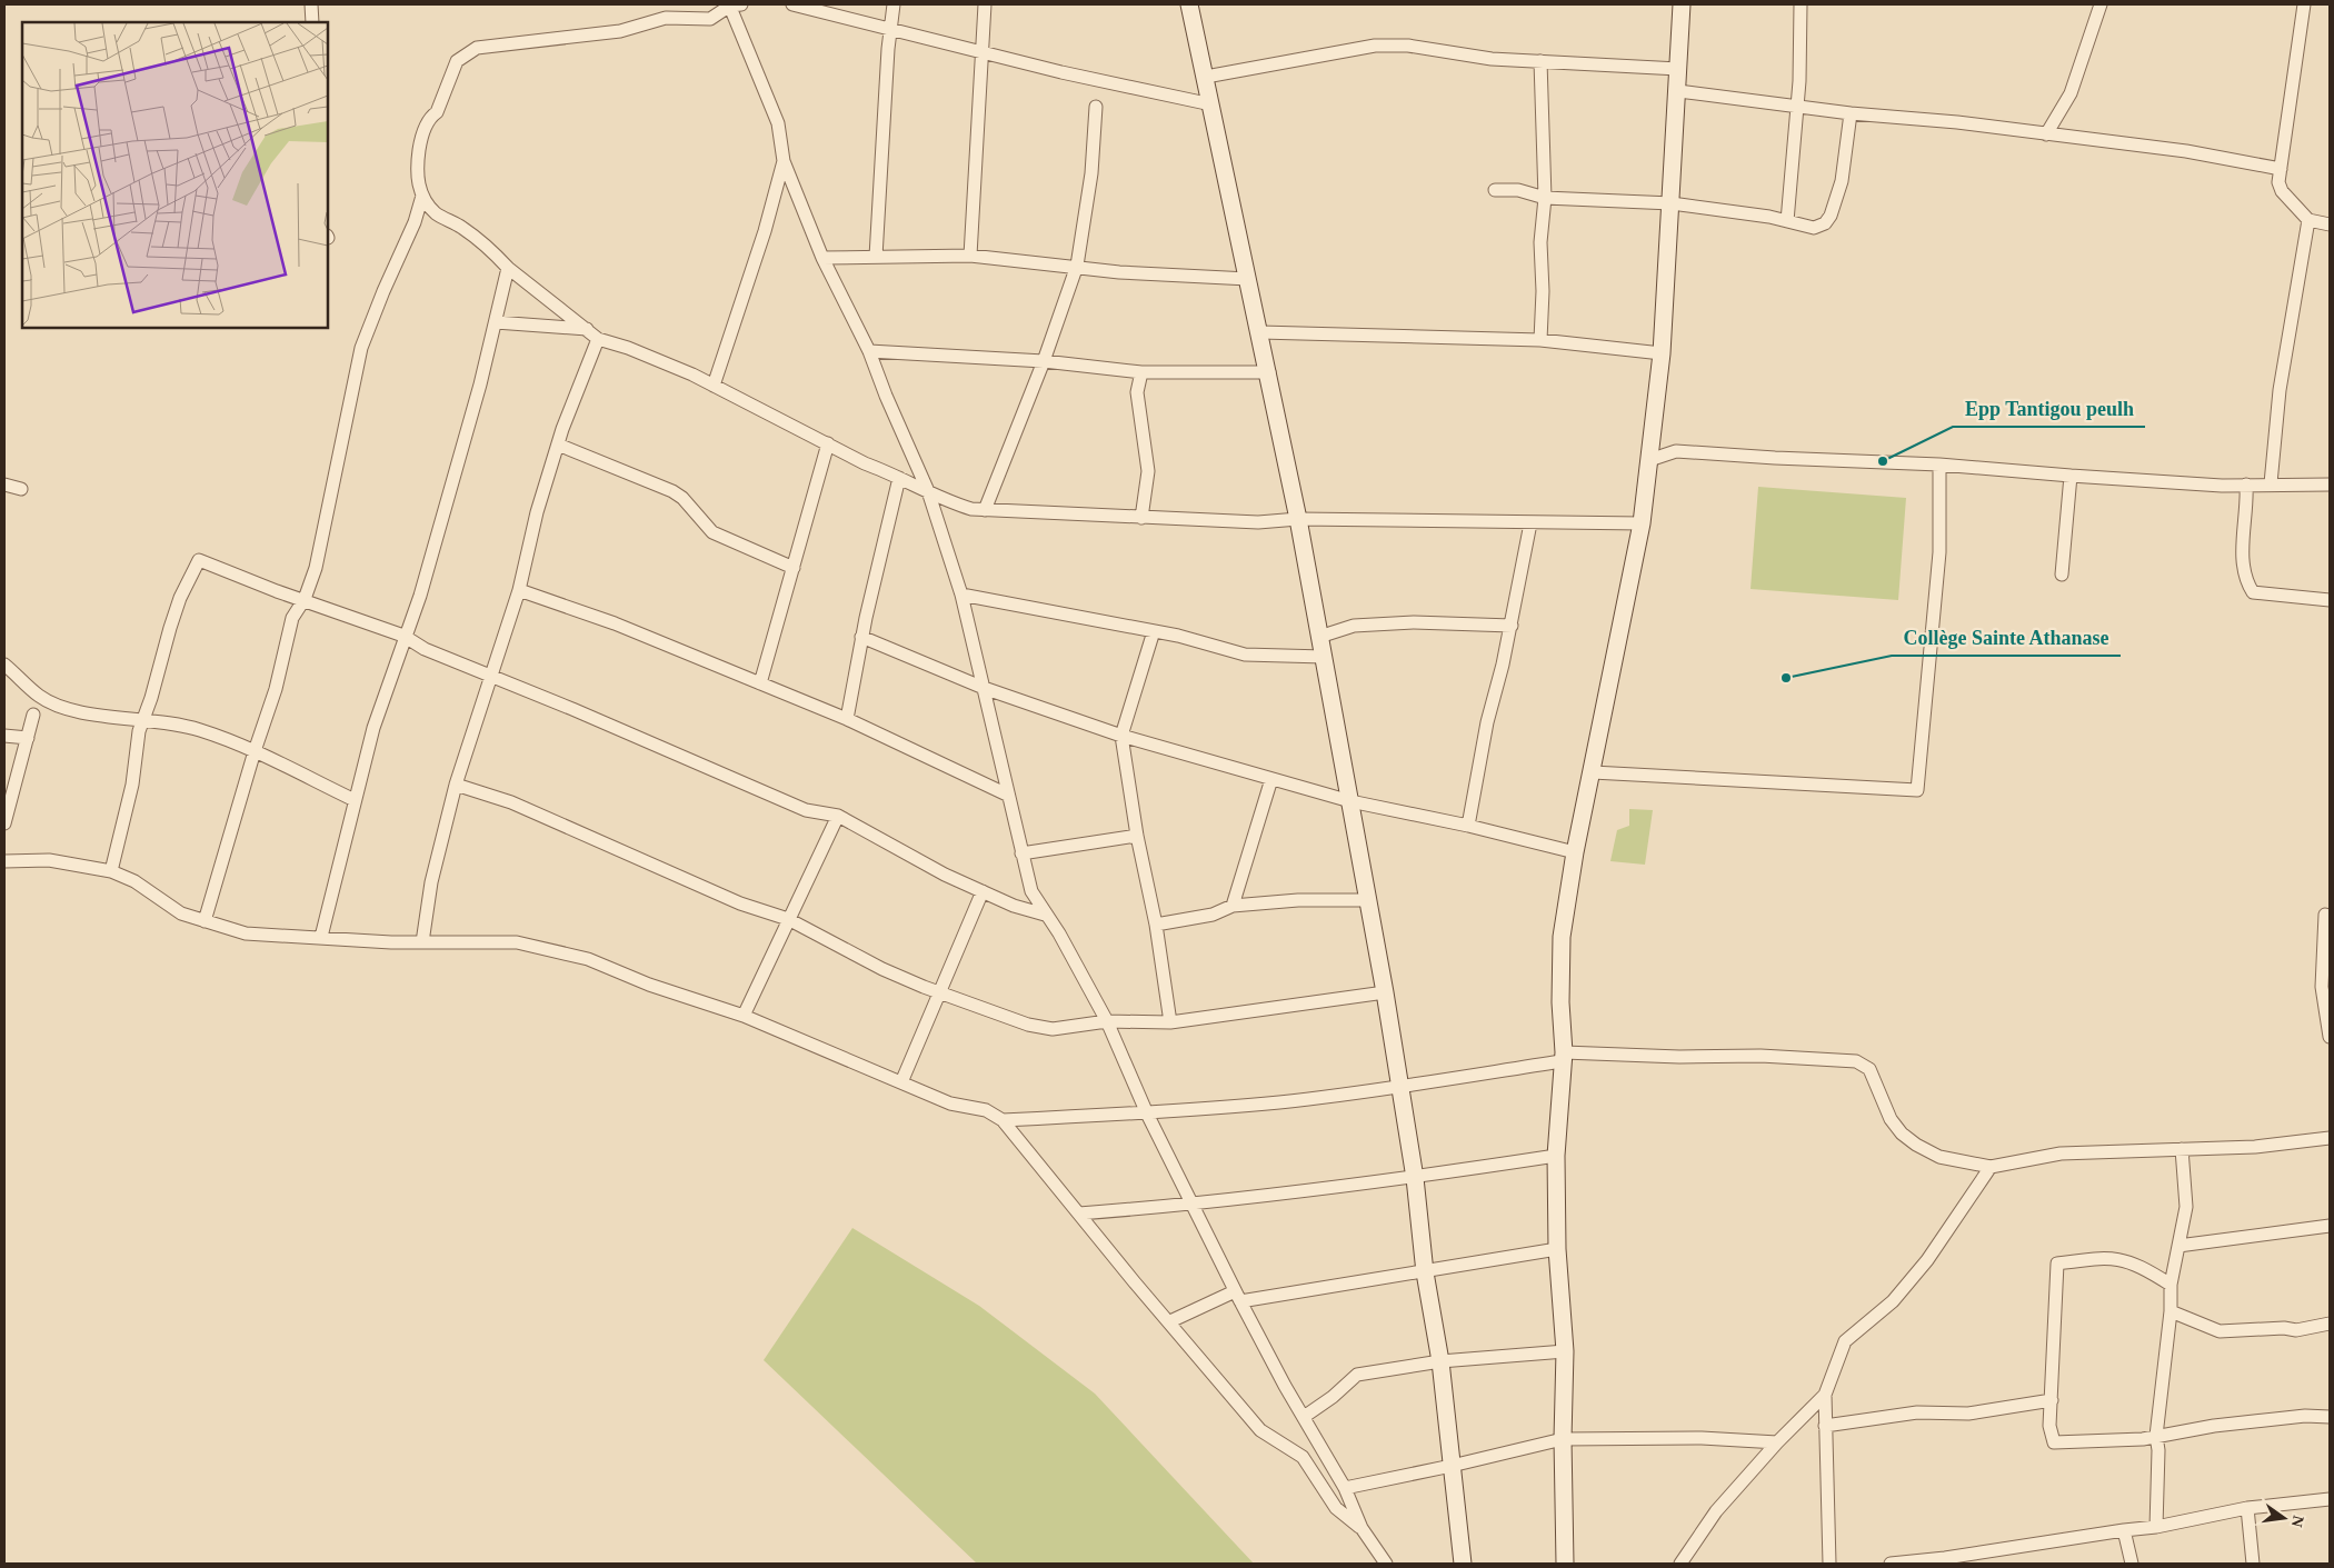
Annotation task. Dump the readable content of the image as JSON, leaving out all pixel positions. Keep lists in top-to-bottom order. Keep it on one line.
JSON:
{"places":["Epp Tantigou peulh","Collège Sainte Athanase"],"north":"right"}
